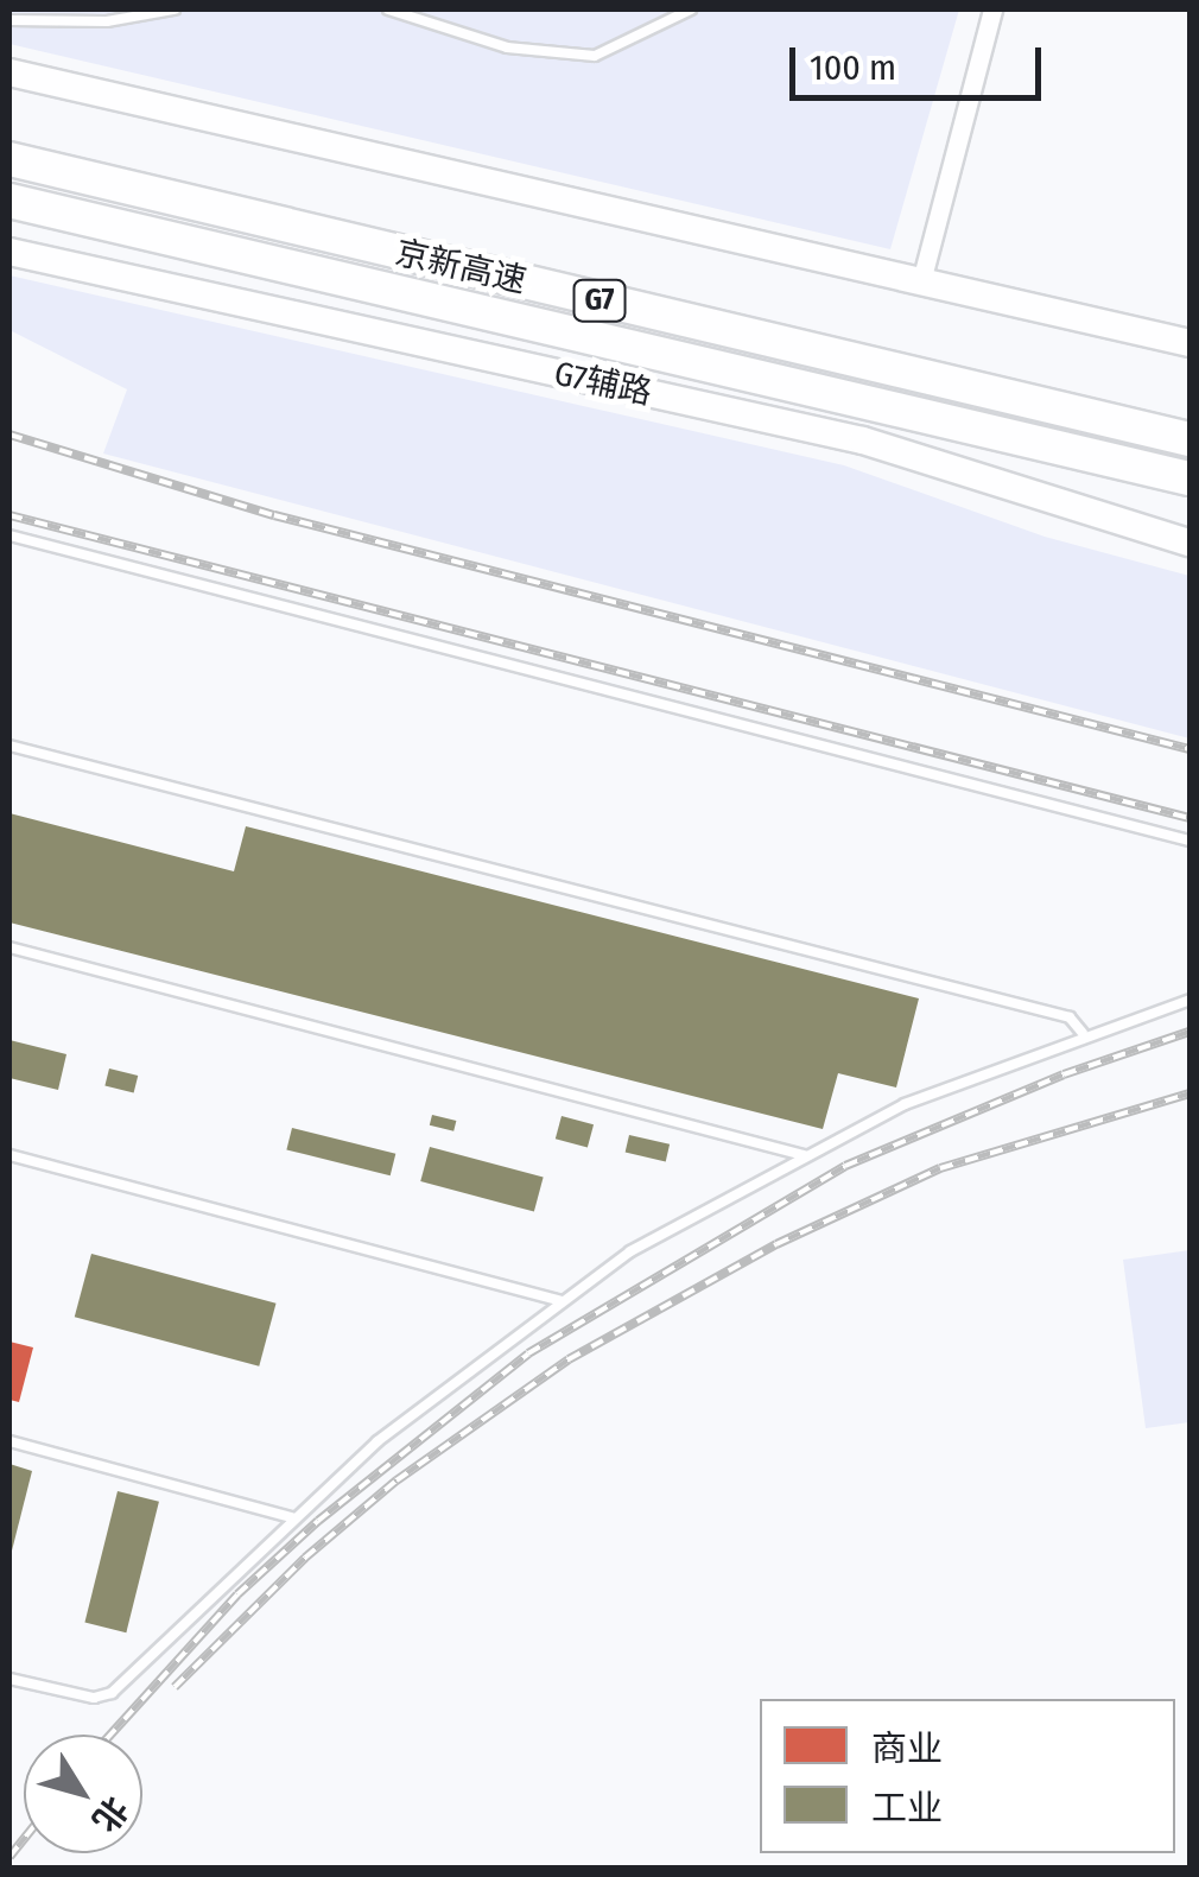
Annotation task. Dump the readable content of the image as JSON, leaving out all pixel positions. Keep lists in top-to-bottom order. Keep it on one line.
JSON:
{"streets":{"highway":["京新高速","G7"],"street":["G7辅路"]},"legend":["商业","工业"],"scale_bar":"100 m","north":"bottom right"}
